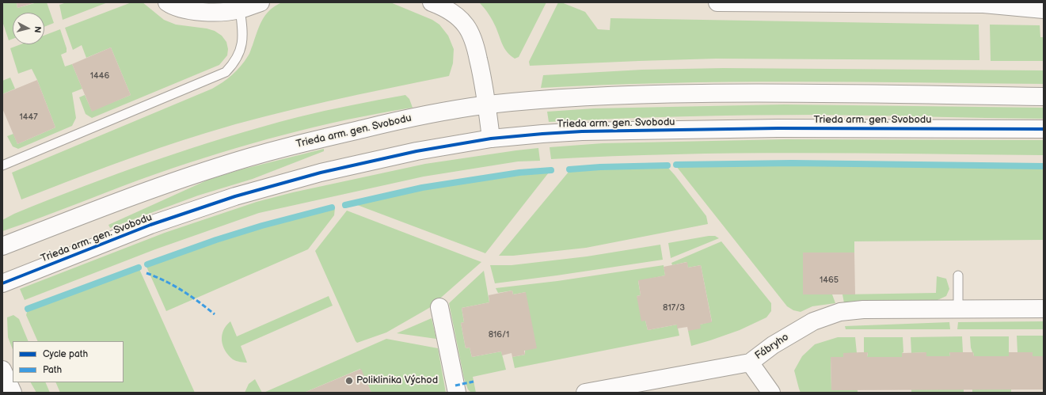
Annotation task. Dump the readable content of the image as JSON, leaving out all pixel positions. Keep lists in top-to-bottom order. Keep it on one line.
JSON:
{"streets":{"street":["Trieda arm. gen. Svobodu","Fábryho"]},"places":["Poliklinika Východ"],"house_numbers":["1446","1447","1465","817/3","816/1"],"legend":["Cycle path","Path"],"north":"right"}
